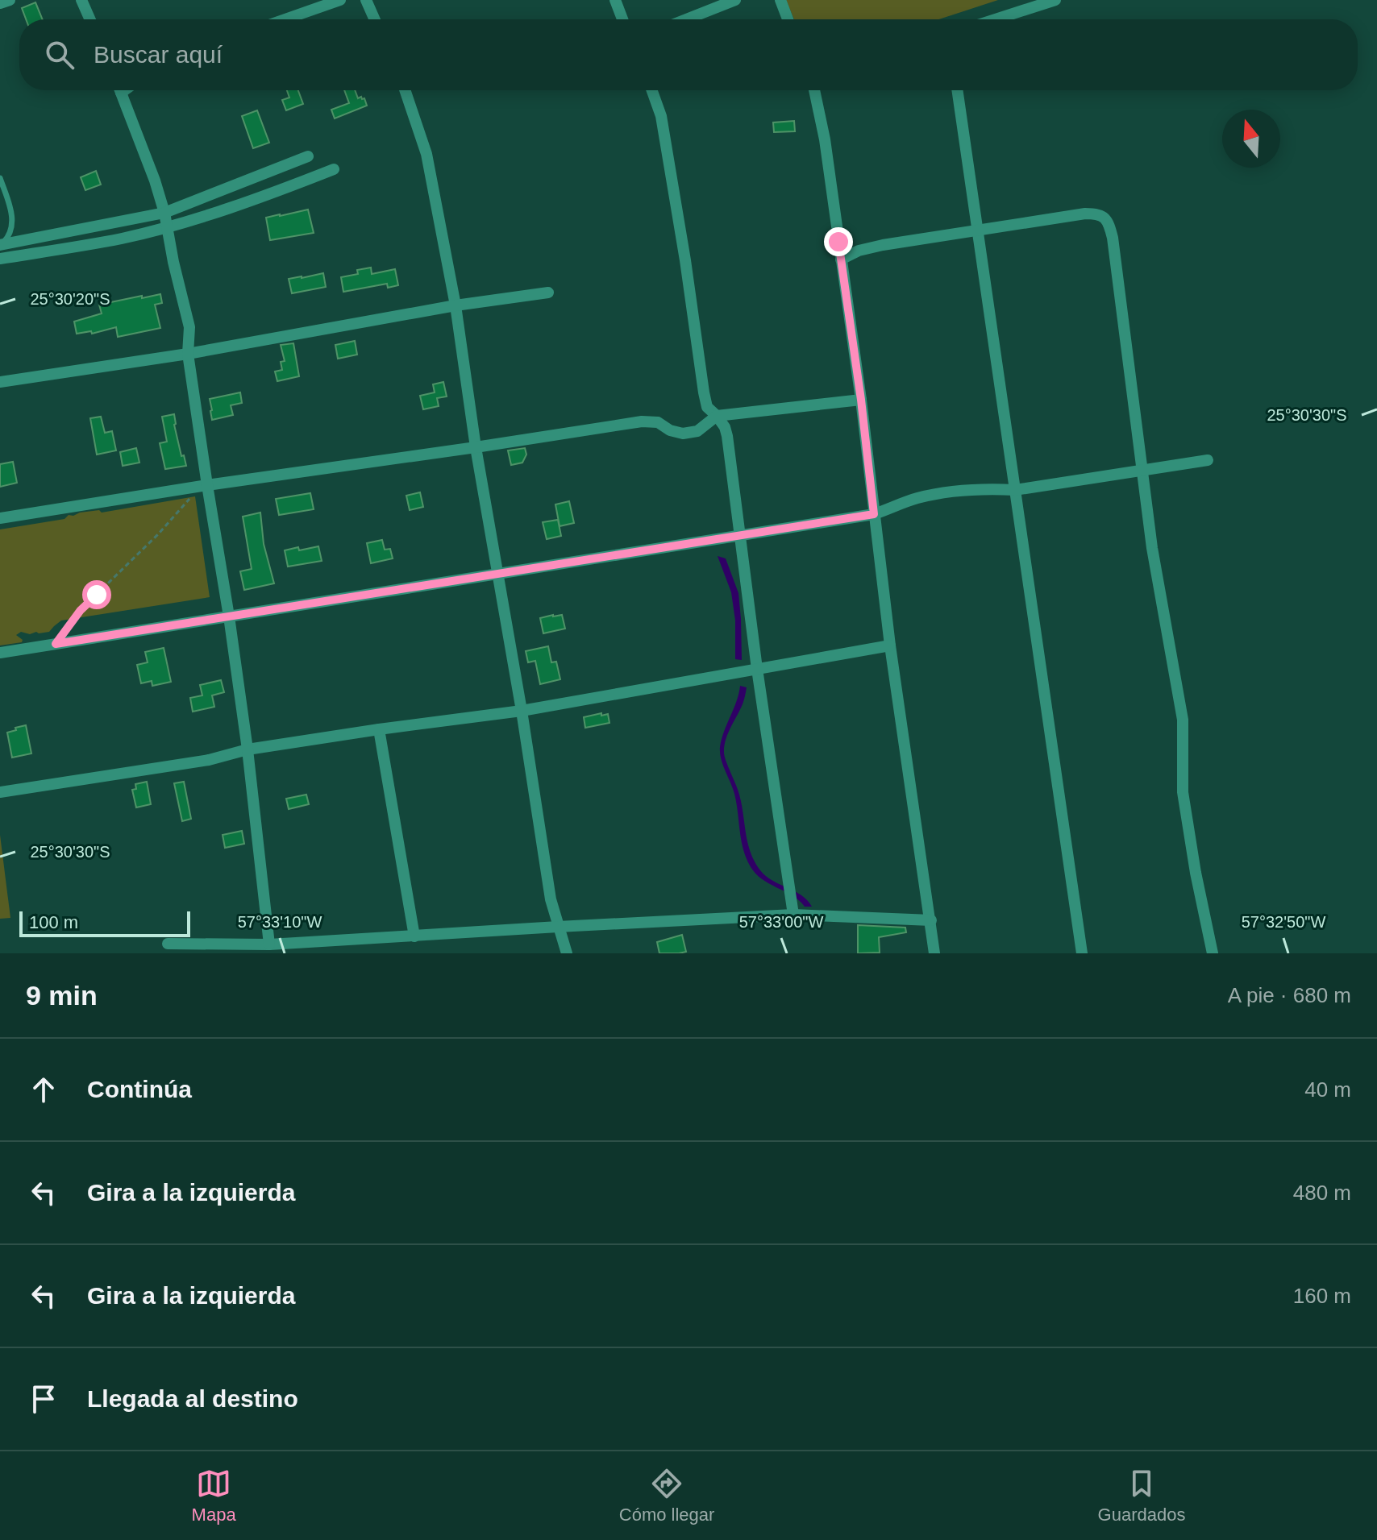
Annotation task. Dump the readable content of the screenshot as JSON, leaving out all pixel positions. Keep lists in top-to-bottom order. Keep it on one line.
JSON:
{"scale_bar":"100 m","north":"top","page":{"search":"Buscar aquí","scale":"100 m","heading":["9 min","A pie · 680 m"],"list":[["Continúa","40 m"],["Gira a la izquierda","480 m"],["Gira a la izquierda","160 m"],"Llegada al destino"],"nav":["Mapa","Cómo llegar","Guardados"]},"coordinates":["25°30'20\"S","25°30'30\"S","57°33'10\"W","57°33'00\"W","57°32'50\"W"]}
